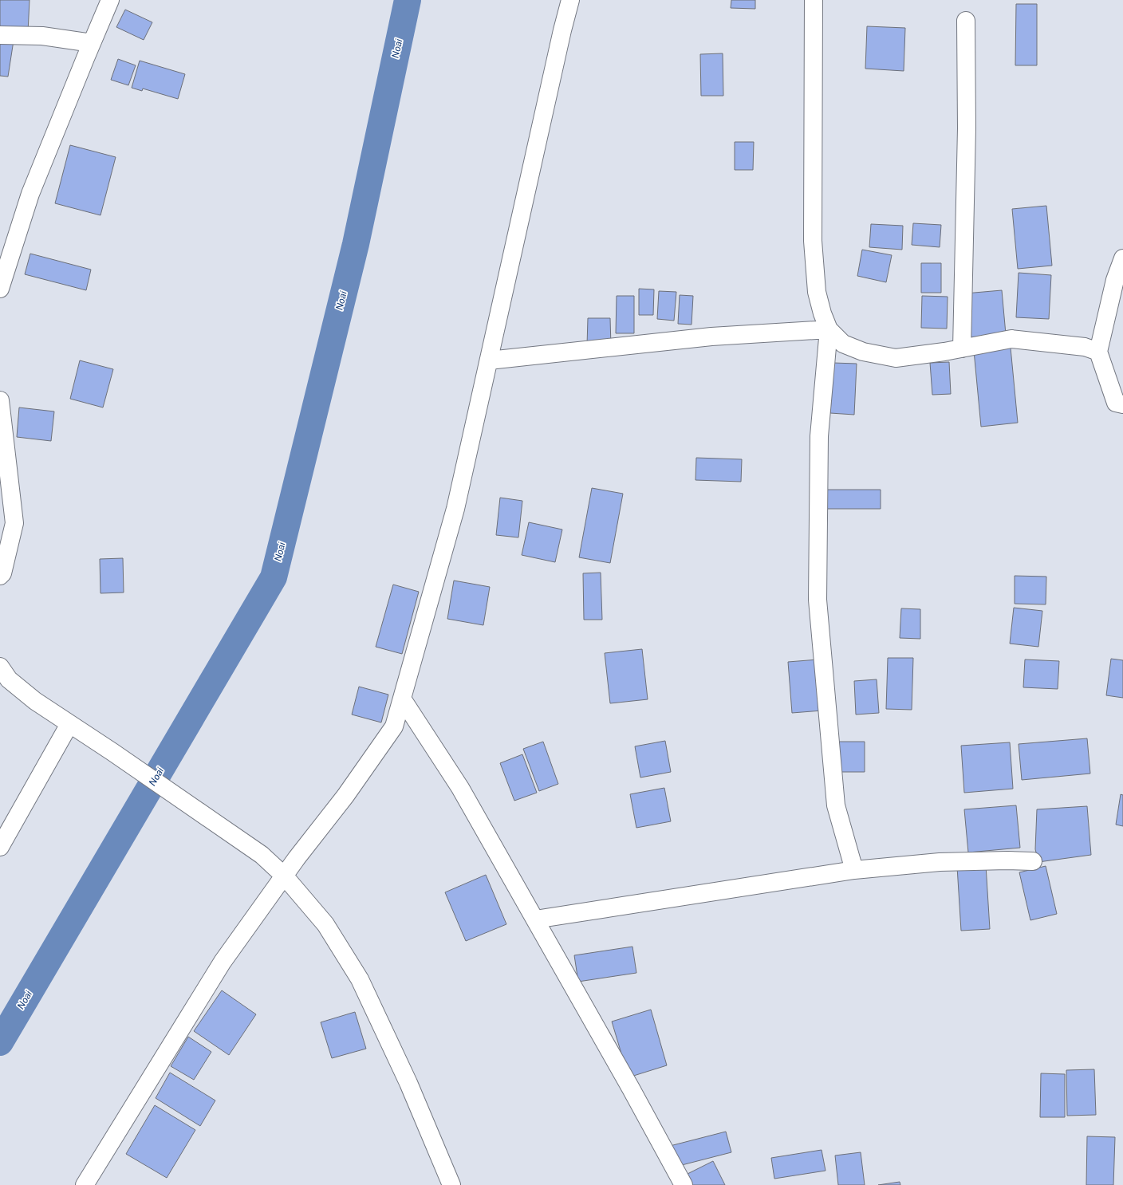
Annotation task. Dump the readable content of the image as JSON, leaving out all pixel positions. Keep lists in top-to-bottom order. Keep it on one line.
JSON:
{"water":["Noai"]}
